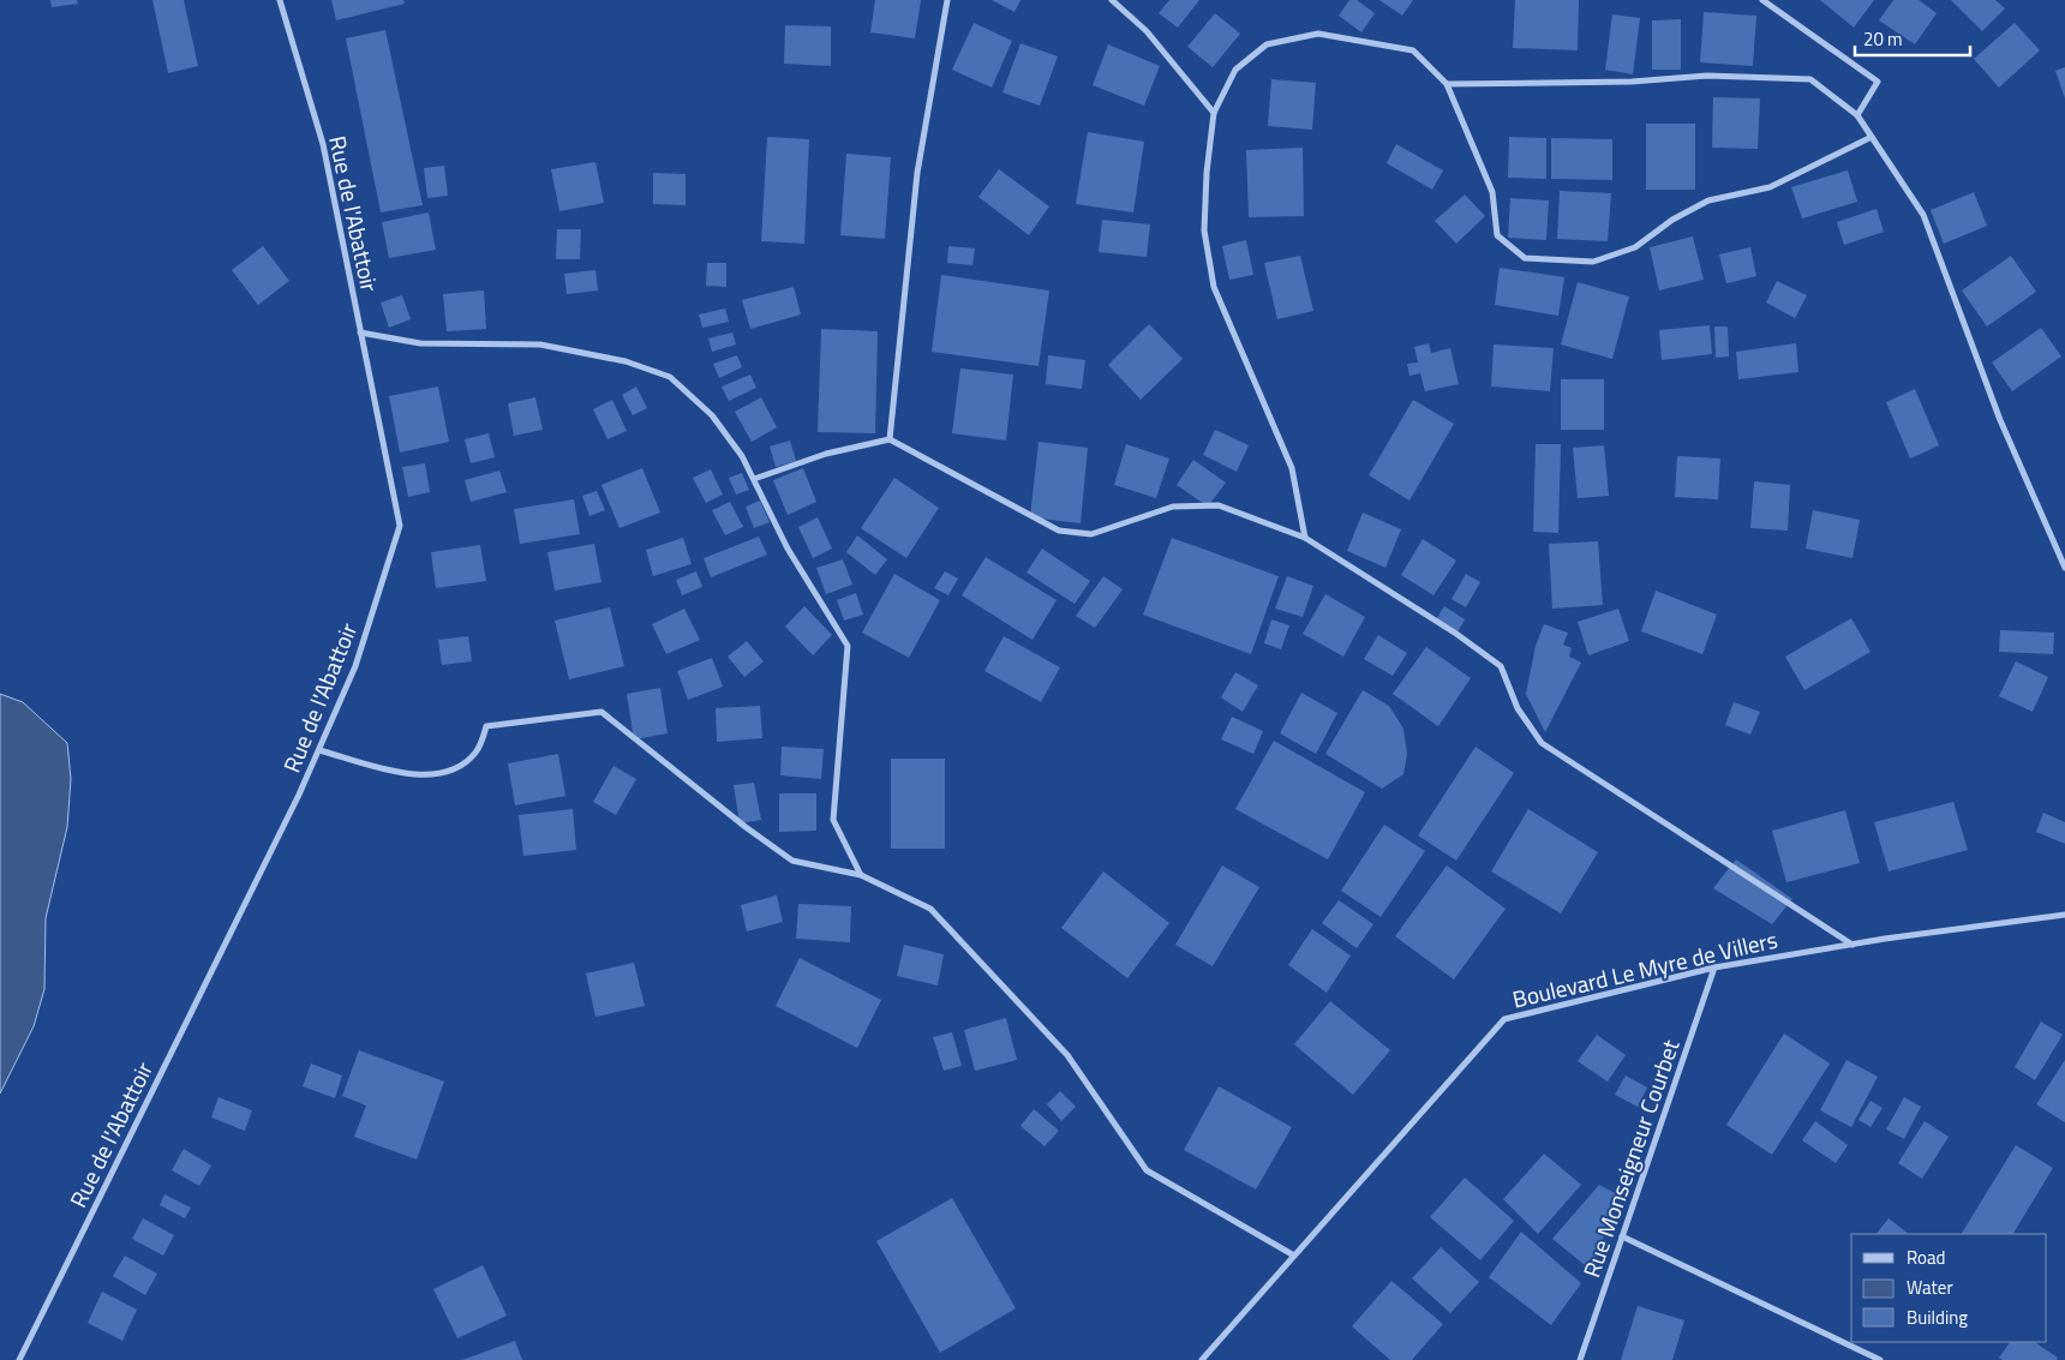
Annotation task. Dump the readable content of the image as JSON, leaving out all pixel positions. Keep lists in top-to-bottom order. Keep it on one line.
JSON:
{"streets":{"street":["Rue de l'Abattoir","Boulevard Le Myre de Villers","Rue Monseigneur Courbet"]},"crossings":[["Boulevard Le Myre de Villers","Rue Monseigneur Courbet"]],"legend":["Road","Water","Building"],"scale_bar":"20 m"}
